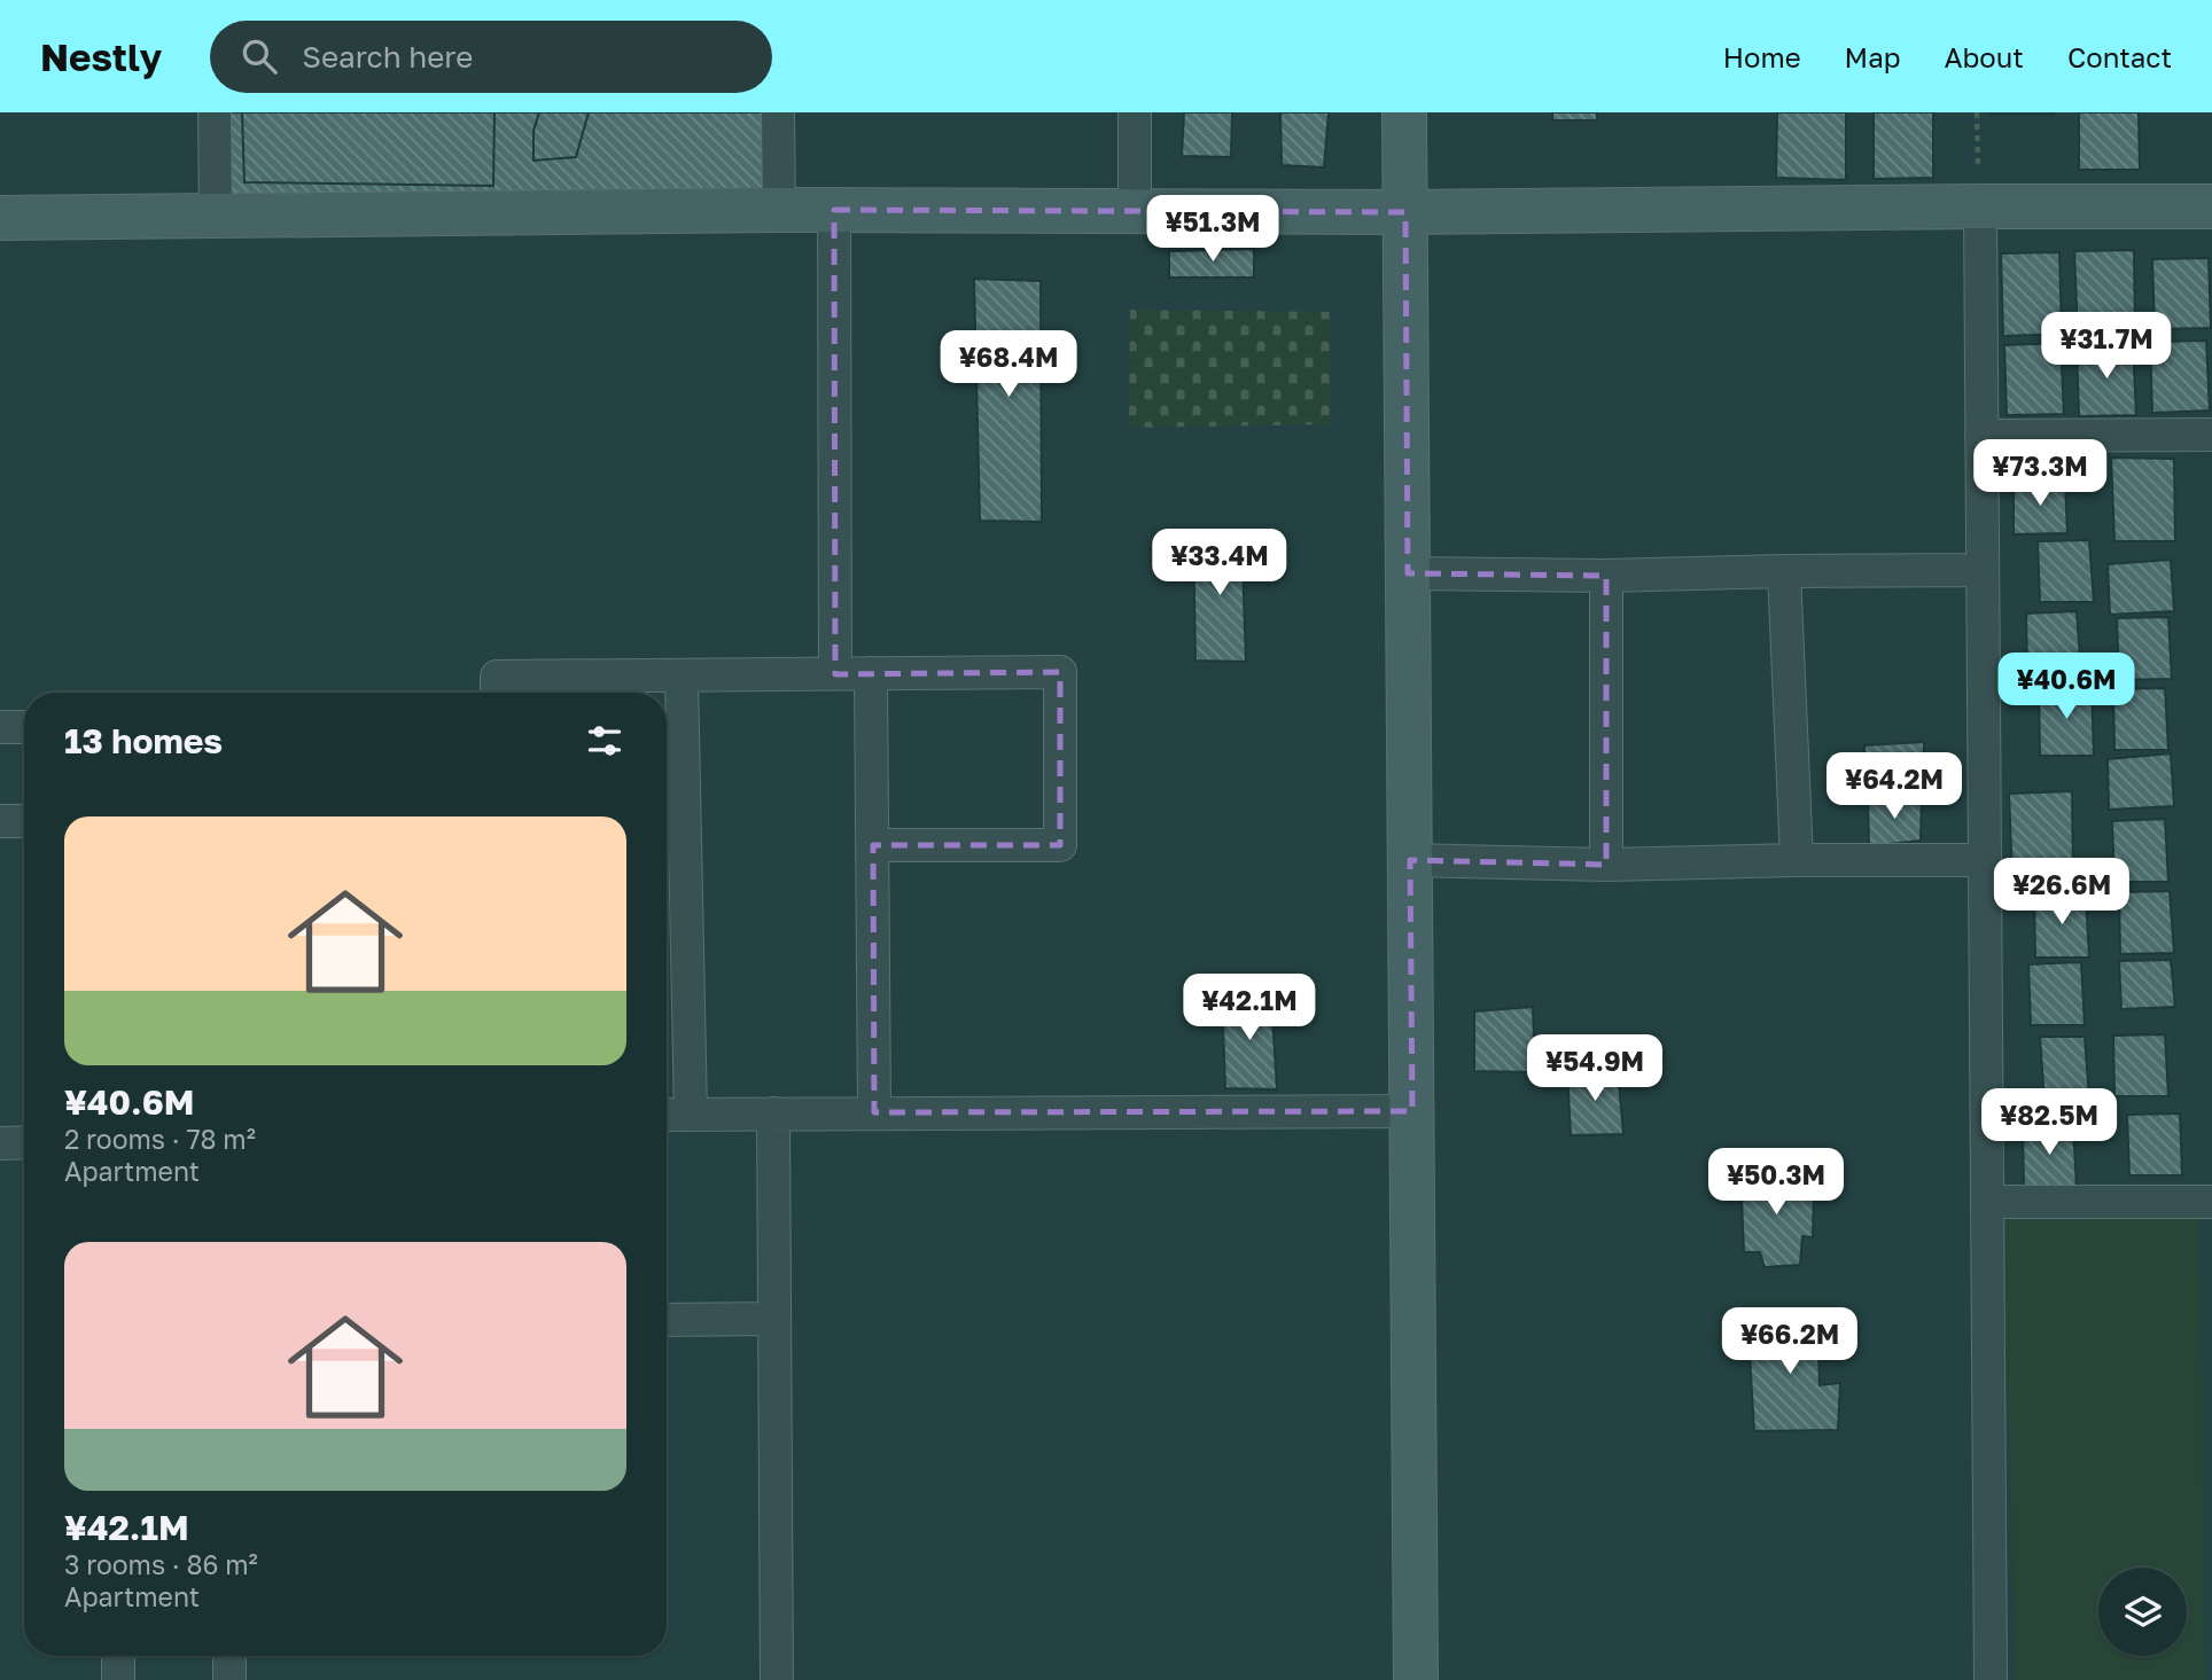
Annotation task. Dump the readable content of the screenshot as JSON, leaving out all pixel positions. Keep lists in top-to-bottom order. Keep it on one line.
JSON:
{"page":{"header":"Nestly","search":"Search here","nav":["Home","Map","About","Contact"],"price":["¥51.3M","¥31.7M","¥68.4M","¥73.3M","¥33.4M","¥40.6M","¥64.2M","¥26.6M","¥42.1M","¥54.9M","¥82.5M","¥50.3M","¥66.2M"],"heading":"13 homes","list":[{"name":"¥40.6M","note":"2 rooms · 78 m² · Apartment"},{"name":"¥42.1M","note":"3 rooms · 86 m² · Apartment"}]}}
